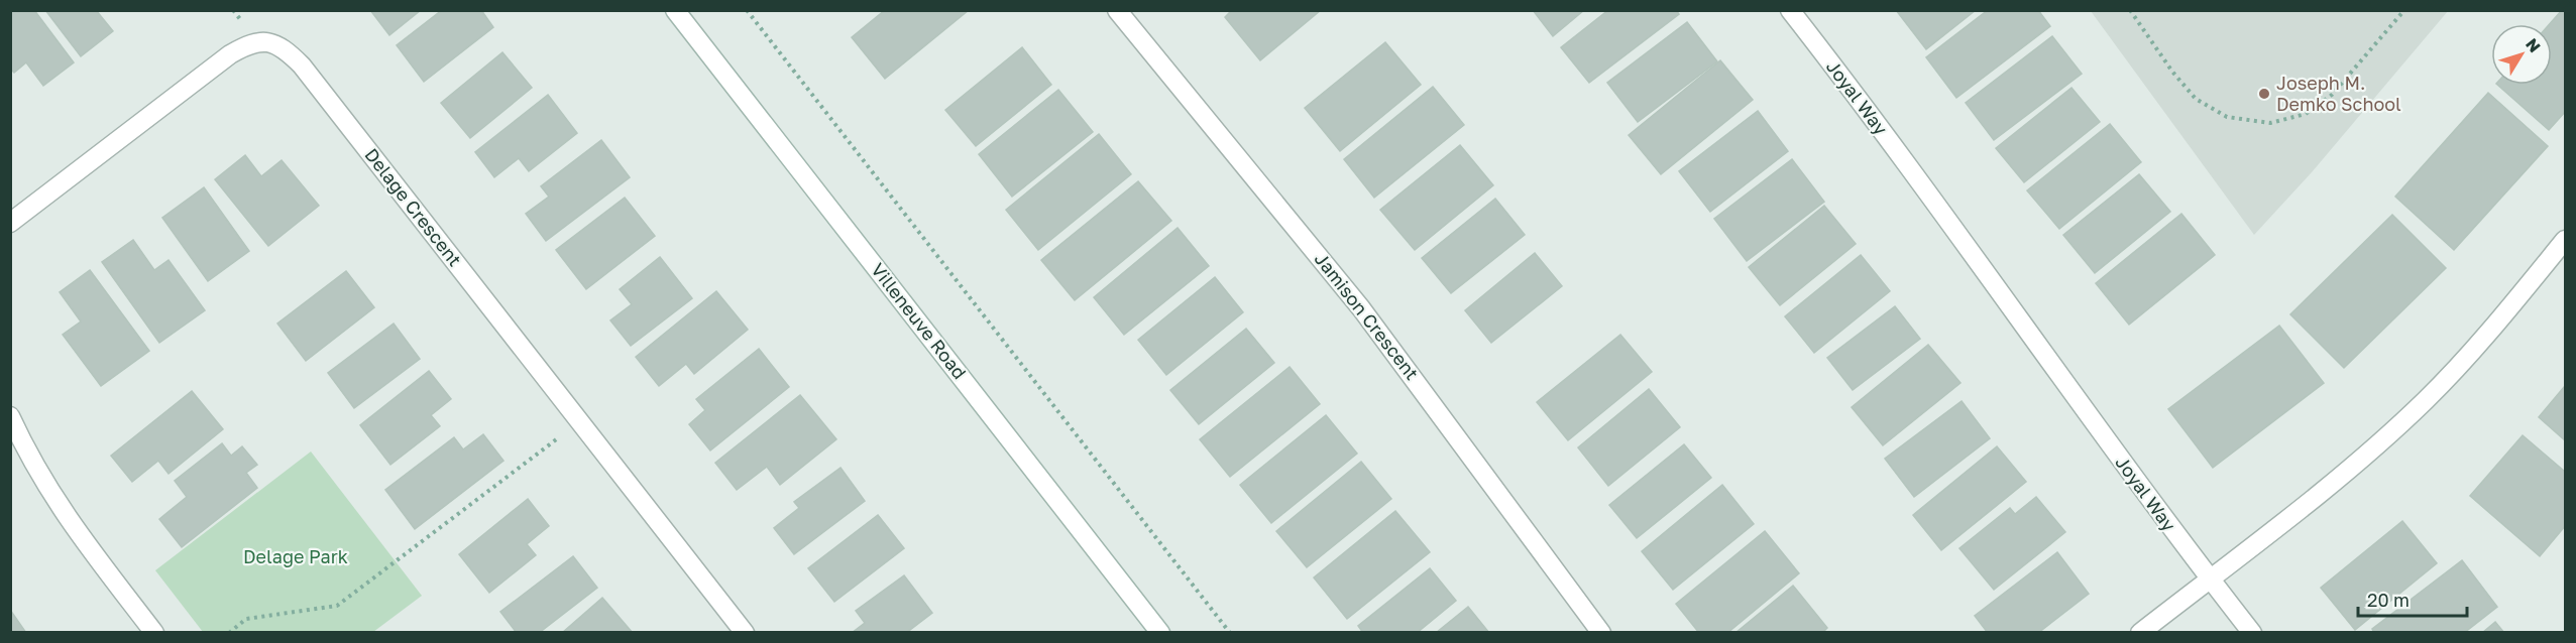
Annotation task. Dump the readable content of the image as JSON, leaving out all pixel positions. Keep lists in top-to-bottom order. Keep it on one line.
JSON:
{"streets":{"street":["Joyal Way","Delage Crescent","Jamison Crescent","Villeneuve Road"]},"parks":["Delage Park"],"places":["Joseph M. Demko School"],"scale_bar":"20 m","north":"top right"}
